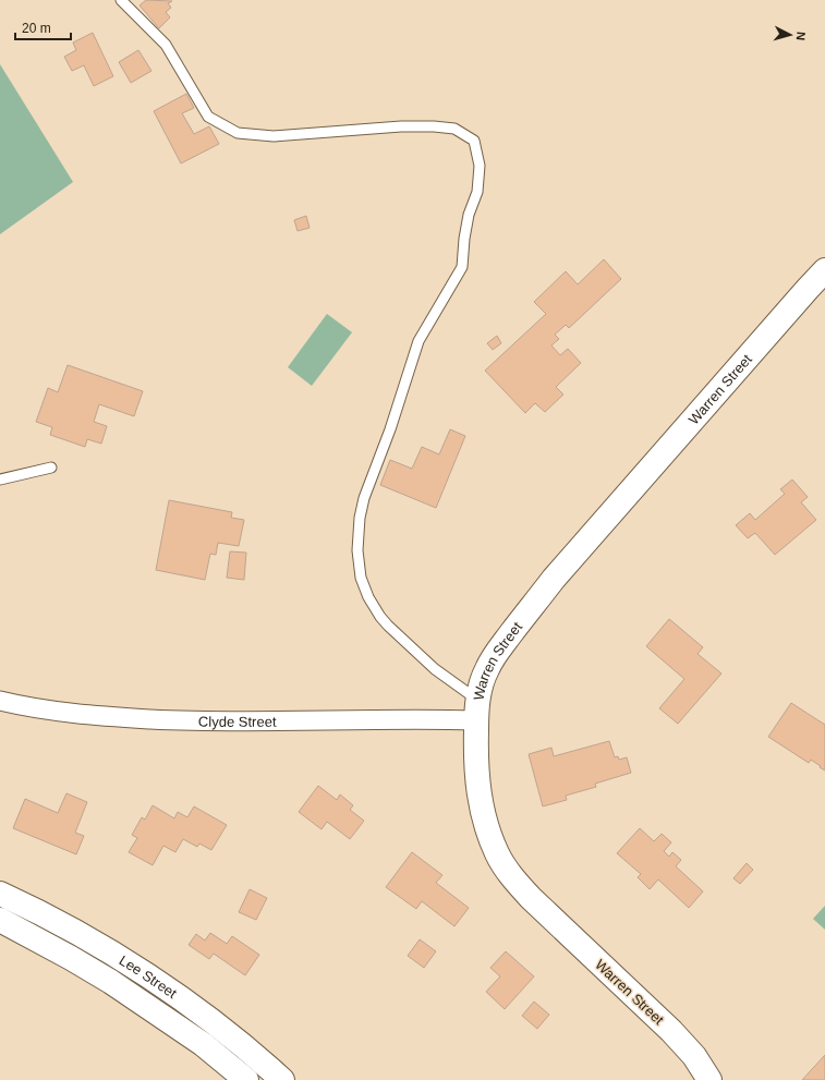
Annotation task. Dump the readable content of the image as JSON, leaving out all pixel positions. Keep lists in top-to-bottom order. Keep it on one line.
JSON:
{"streets":{"street":["Warren Street","Clyde Street","Lee Street"]},"crossings":[["Warren Street","Clyde Street"]],"scale_bar":"20 m","north":"right"}
